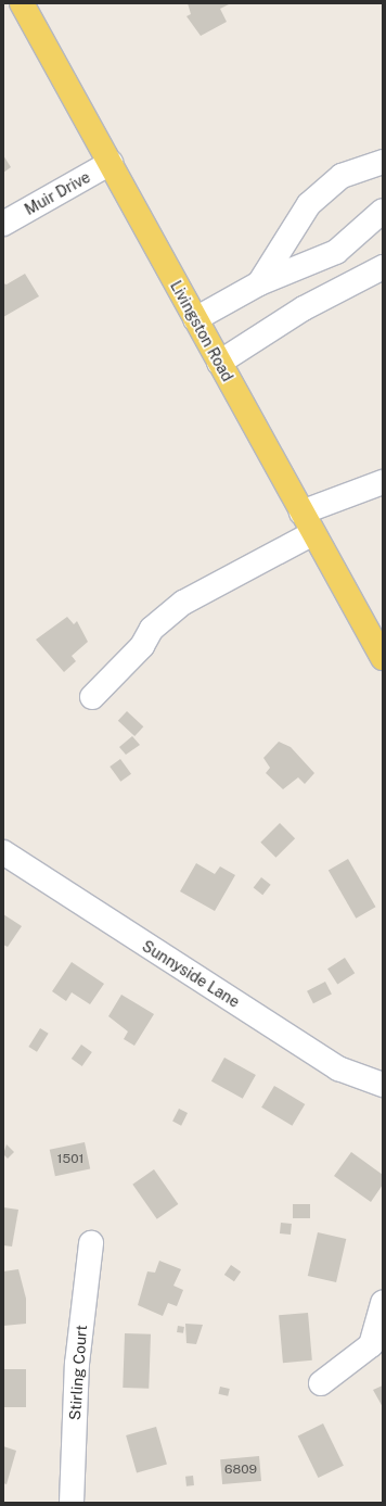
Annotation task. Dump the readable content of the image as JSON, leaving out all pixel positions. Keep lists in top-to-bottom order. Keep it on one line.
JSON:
{"streets":{"main road":["Livingston Road"],"street":["Muir Drive","Sunnyside Lane","Stirling Court"]},"crossings":[["Muir Drive","Livingston Road"]],"house_numbers":["1501","6809"]}
